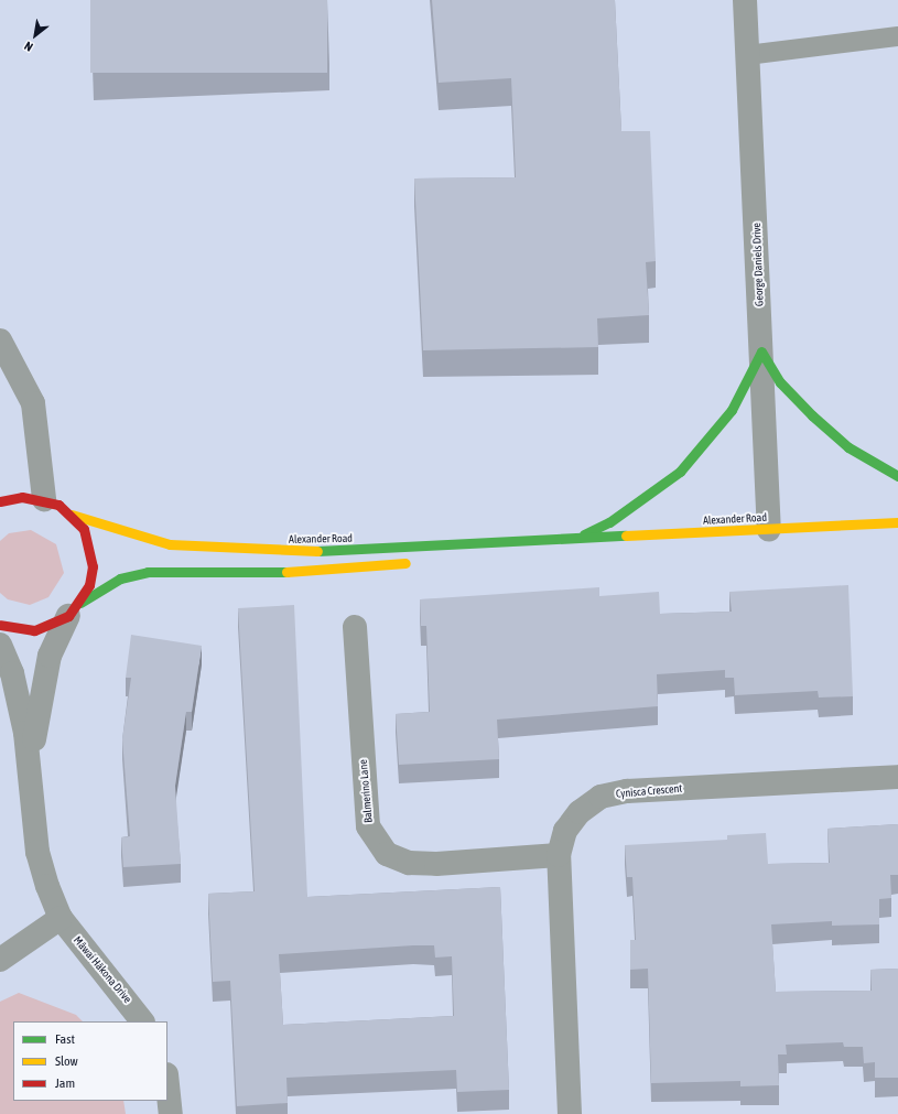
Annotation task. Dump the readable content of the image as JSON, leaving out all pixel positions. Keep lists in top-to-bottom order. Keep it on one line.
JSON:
{"streets":{"street":["George Daniels Drive","Alexander Road","Balmerino Lane","Cynisca Crescent","Māwai Hākona Drive"]},"crossings":[["George Daniels Drive","Alexander Road"],["Alexander Road","Māwai Hākona Drive"],["Balmerino Lane","Cynisca Crescent"]],"legend":["Fast","Slow","Jam"],"north":"bottom left"}
